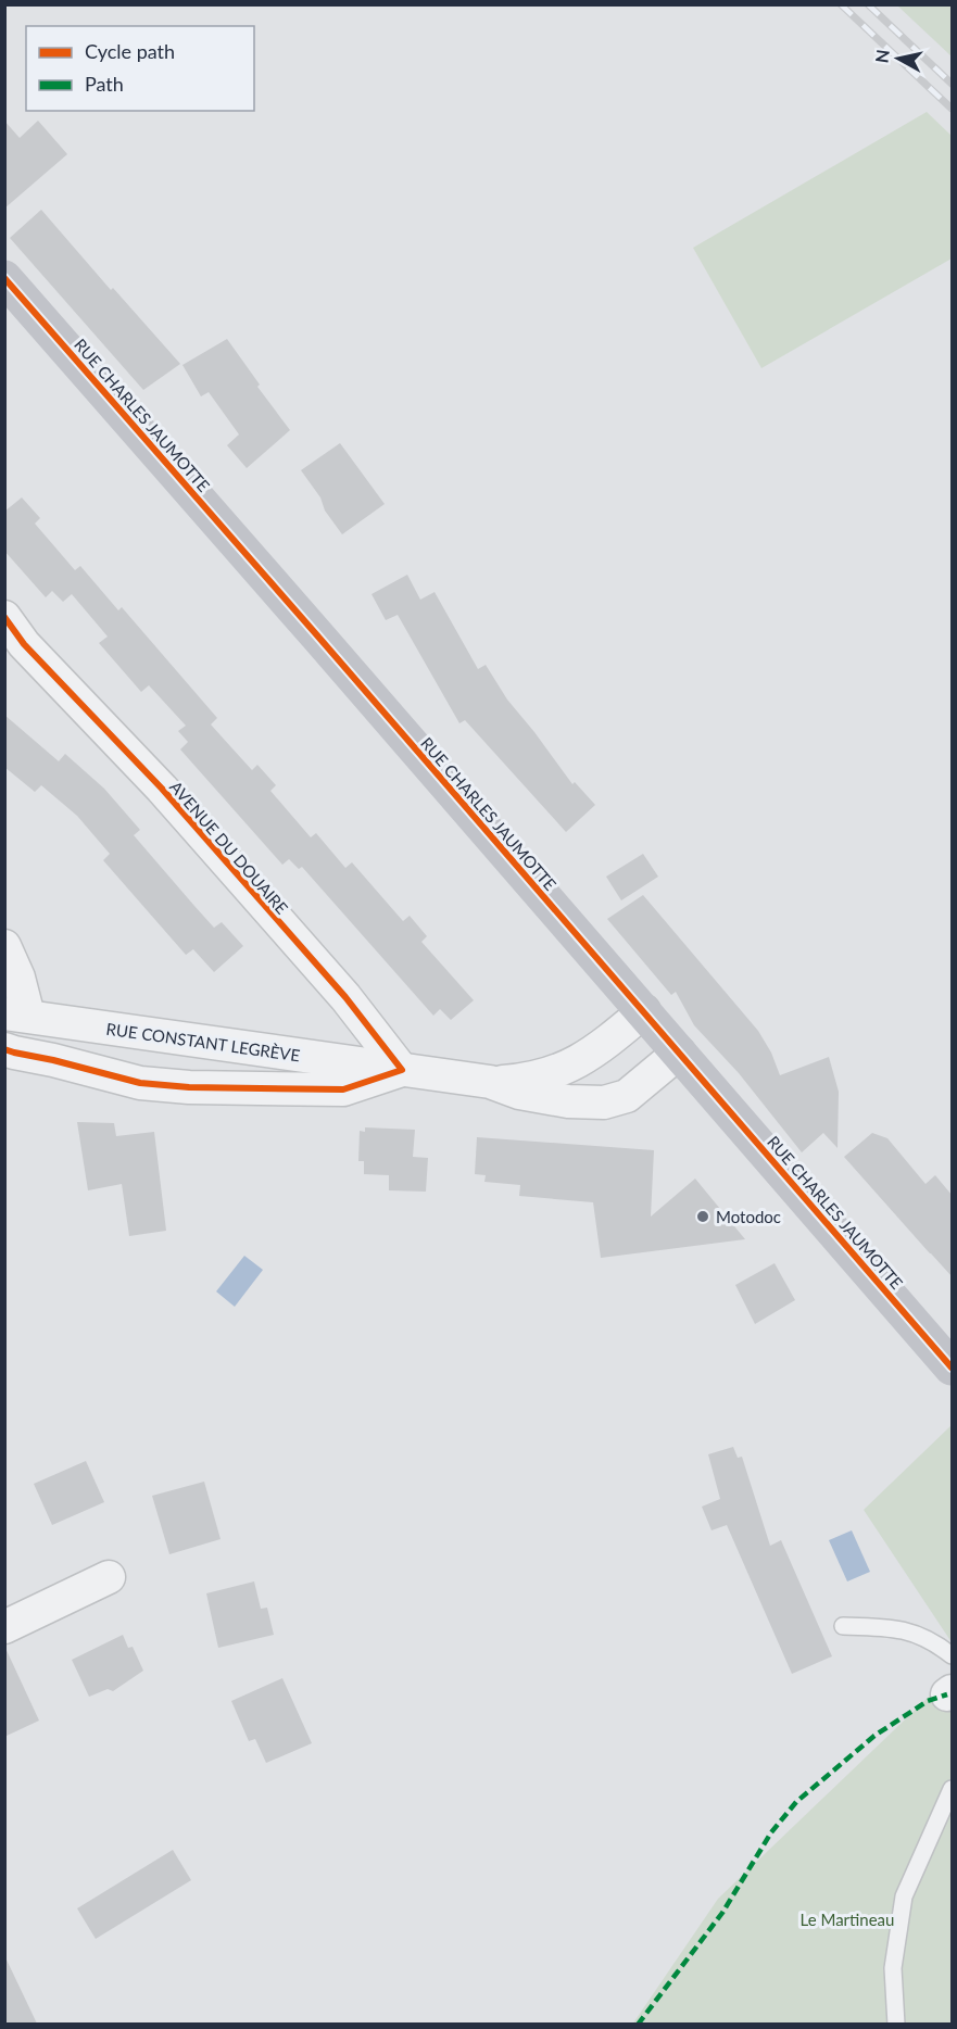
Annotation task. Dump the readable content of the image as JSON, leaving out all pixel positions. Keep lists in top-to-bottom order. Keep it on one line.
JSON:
{"streets":{"main road":["RUE CHARLES JAUMOTTE"],"street":["AVENUE DU DOUAIRE","RUE CONSTANT LEGRÈVE"]},"crossings":[["RUE CHARLES JAUMOTTE","RUE CONSTANT LEGRÈVE"],["AVENUE DU DOUAIRE","RUE CONSTANT LEGRÈVE"]],"parks":["Le Martineau"],"places":["Motodoc"],"legend":["Cycle path","Path"],"north":"left"}
